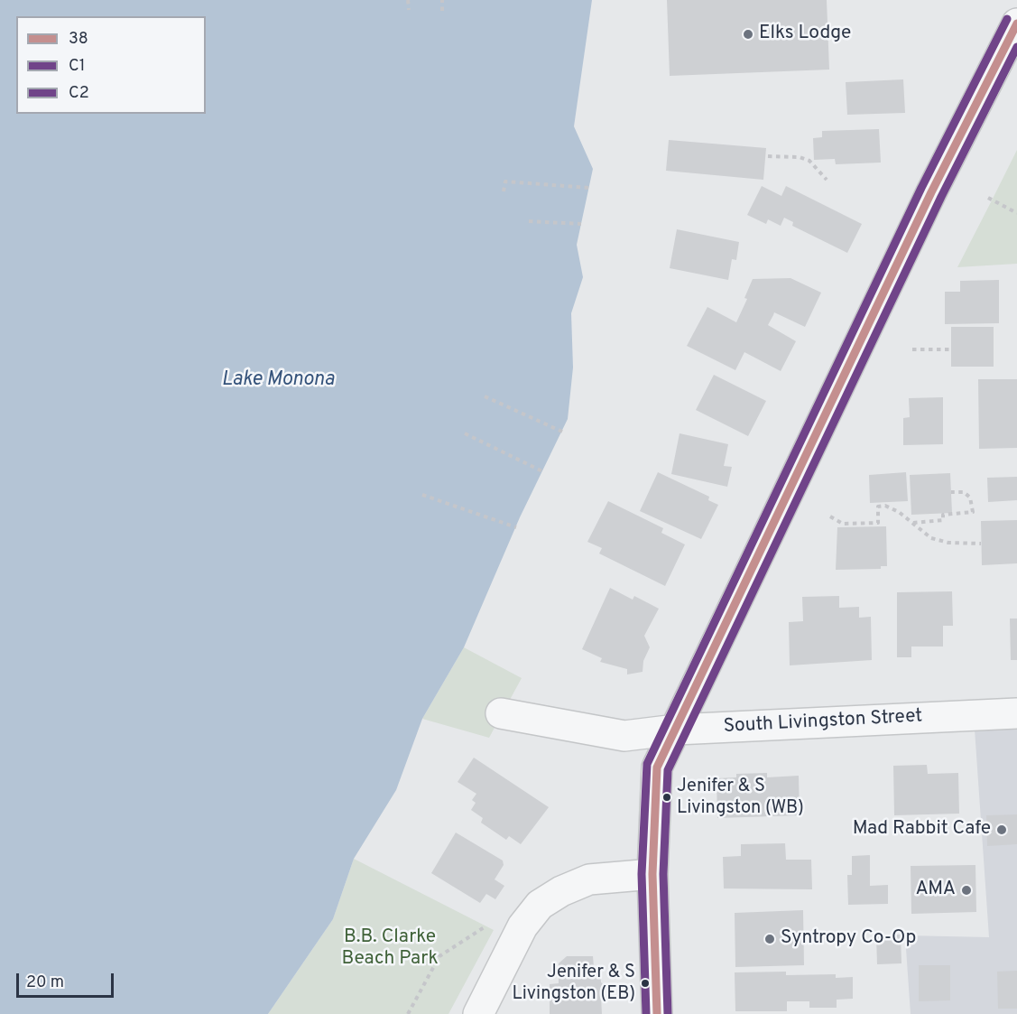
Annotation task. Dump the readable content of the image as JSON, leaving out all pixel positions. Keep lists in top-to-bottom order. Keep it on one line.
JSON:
{"streets":{"street":["South Livingston Street"]},"water":["Lake Monona"],"parks":["B.B. Clarke Beach Park"],"places":["Elks Lodge","Jenifer & S Livingston (WB)","Mad Rabbit Cafe","AMA","Syntropy Co-Op","Jenifer & S Livingston (EB)"],"lines":["transit line C2","transit line 38","transit line C1"],"legend":["38","C1","C2"],"scale_bar":"20 m"}
